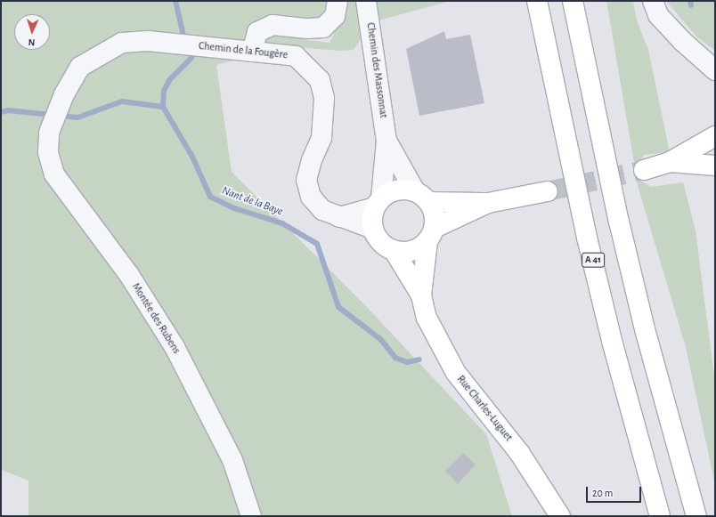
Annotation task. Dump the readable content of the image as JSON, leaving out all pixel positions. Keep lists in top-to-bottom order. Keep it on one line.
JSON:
{"streets":{"main road":["A 41","Rue Charles-Luguet"],"street":["Chemin de la Fougère","Chemin des Massonnat","Montée des Rubens"]},"crossings":[["Chemin de la Fougère","Chemin des Massonnat"],["Chemin de la Fougère","Montée des Rubens"],["Chemin de la Fougère","Rue Charles-Luguet"],["Chemin des Massonnat","Rue Charles-Luguet"]],"water":["Nant de la Baye"],"scale_bar":"20 m","north":"bottom"}
